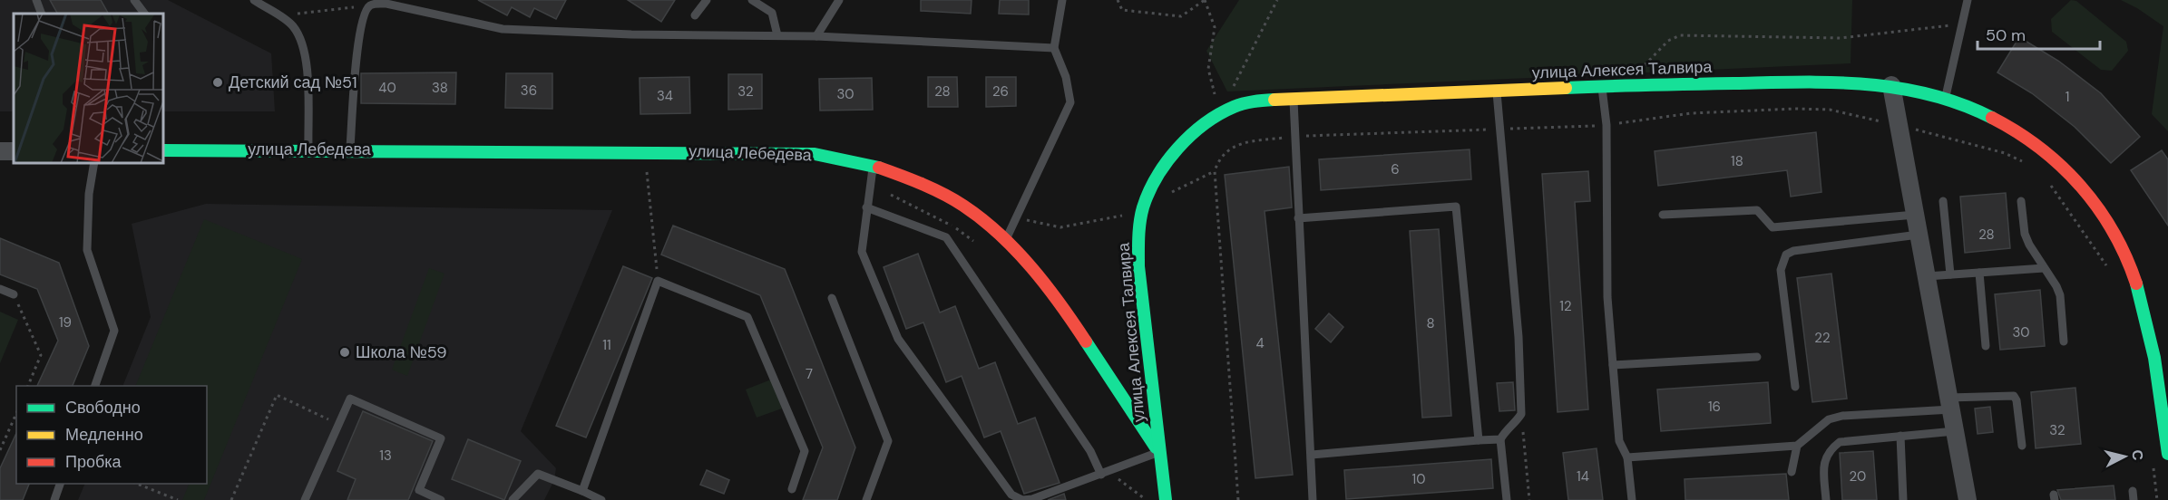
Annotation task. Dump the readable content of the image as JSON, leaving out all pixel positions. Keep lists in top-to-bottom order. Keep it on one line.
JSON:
{"streets":{"street":["улица Алексея Талвира","улица Лебедева"]},"crossings":[["улица Алексея Талвира","улица Лебедева"]],"places":["Детский сад №51","Школа №59"],"house_numbers":["40","38","36","32","28","26","30","34","1","18","6","28","12","19","8","30","22","4","11","7","16","32","13","14","20","10"],"legend":["Свободно","Медленно","Пробка"],"scale_bar":"50 m","north":"right"}
